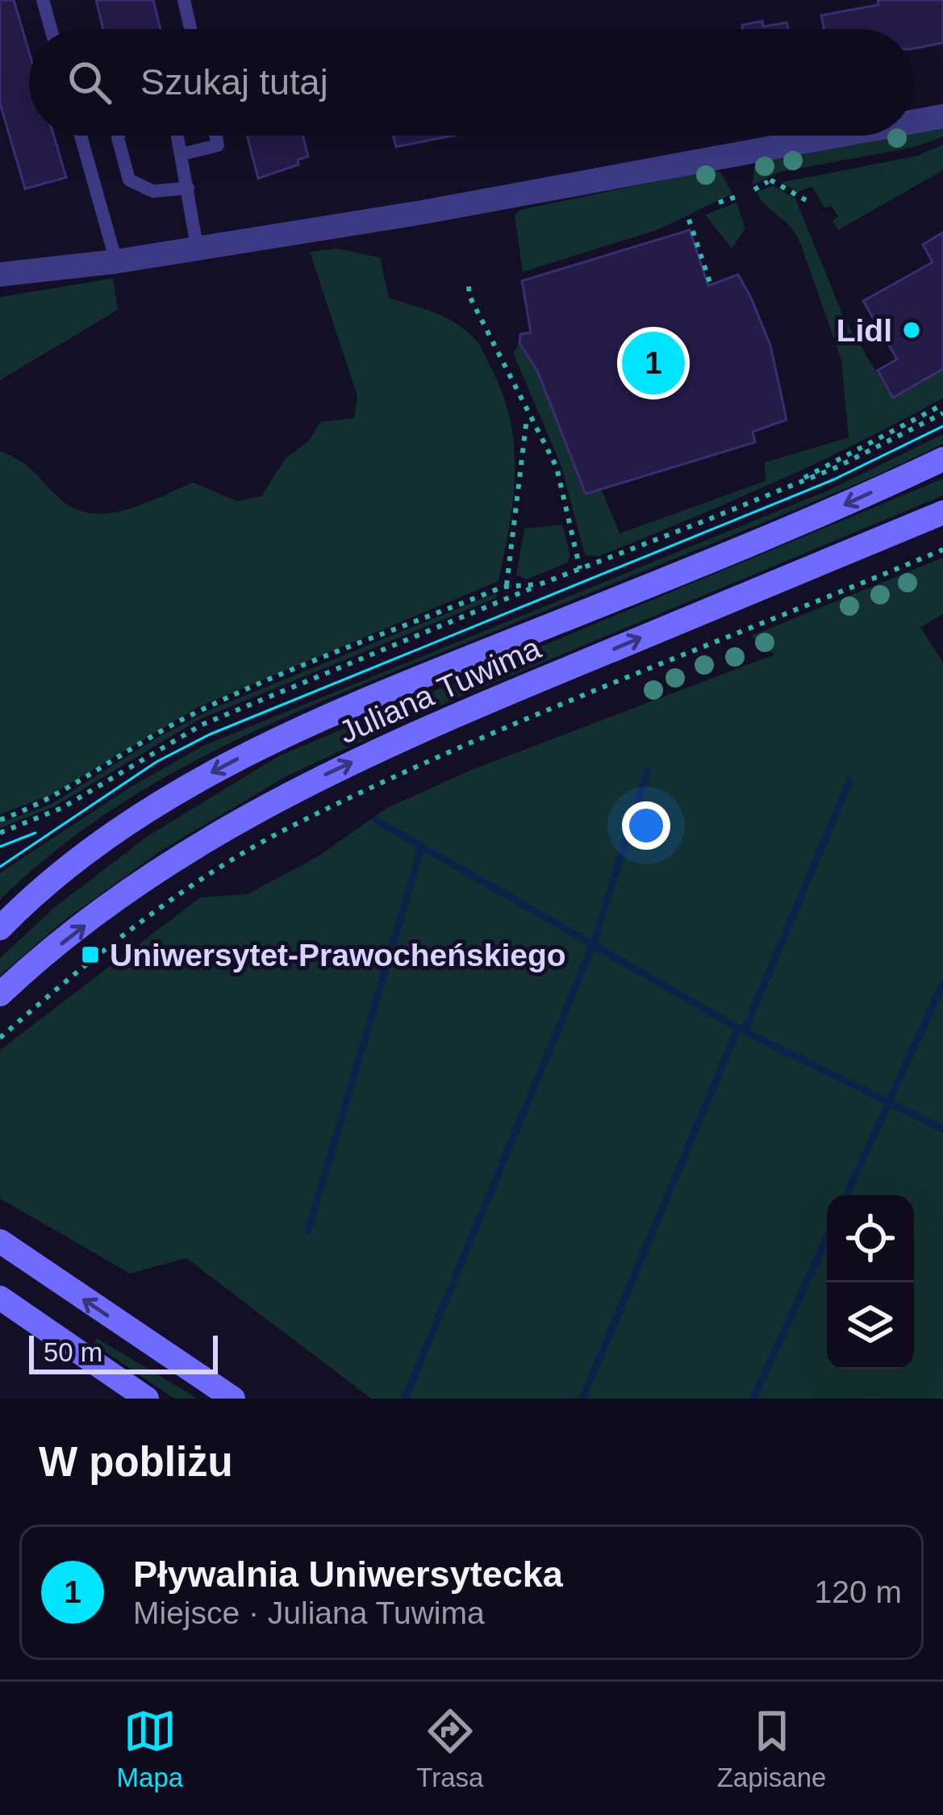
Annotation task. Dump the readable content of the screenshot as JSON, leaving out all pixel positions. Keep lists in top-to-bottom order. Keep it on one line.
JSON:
{"streets":{"main road":["Juliana Tuwima"]},"places":{"other":["Lidl"],"transit":["Uniwersytet-Prawocheńskiego"]},"scale_bar":"50 m","page":{"search":"Szukaj tutaj","pins":"1","scale":"50 m","heading":"W pobliżu","list":[{"mark":"1","name":"Pływalnia Uniwersytecka","note":"Miejsce · Juliana Tuwima","value":"120 m"}],"nav":["Mapa","Trasa","Zapisane"]}}
